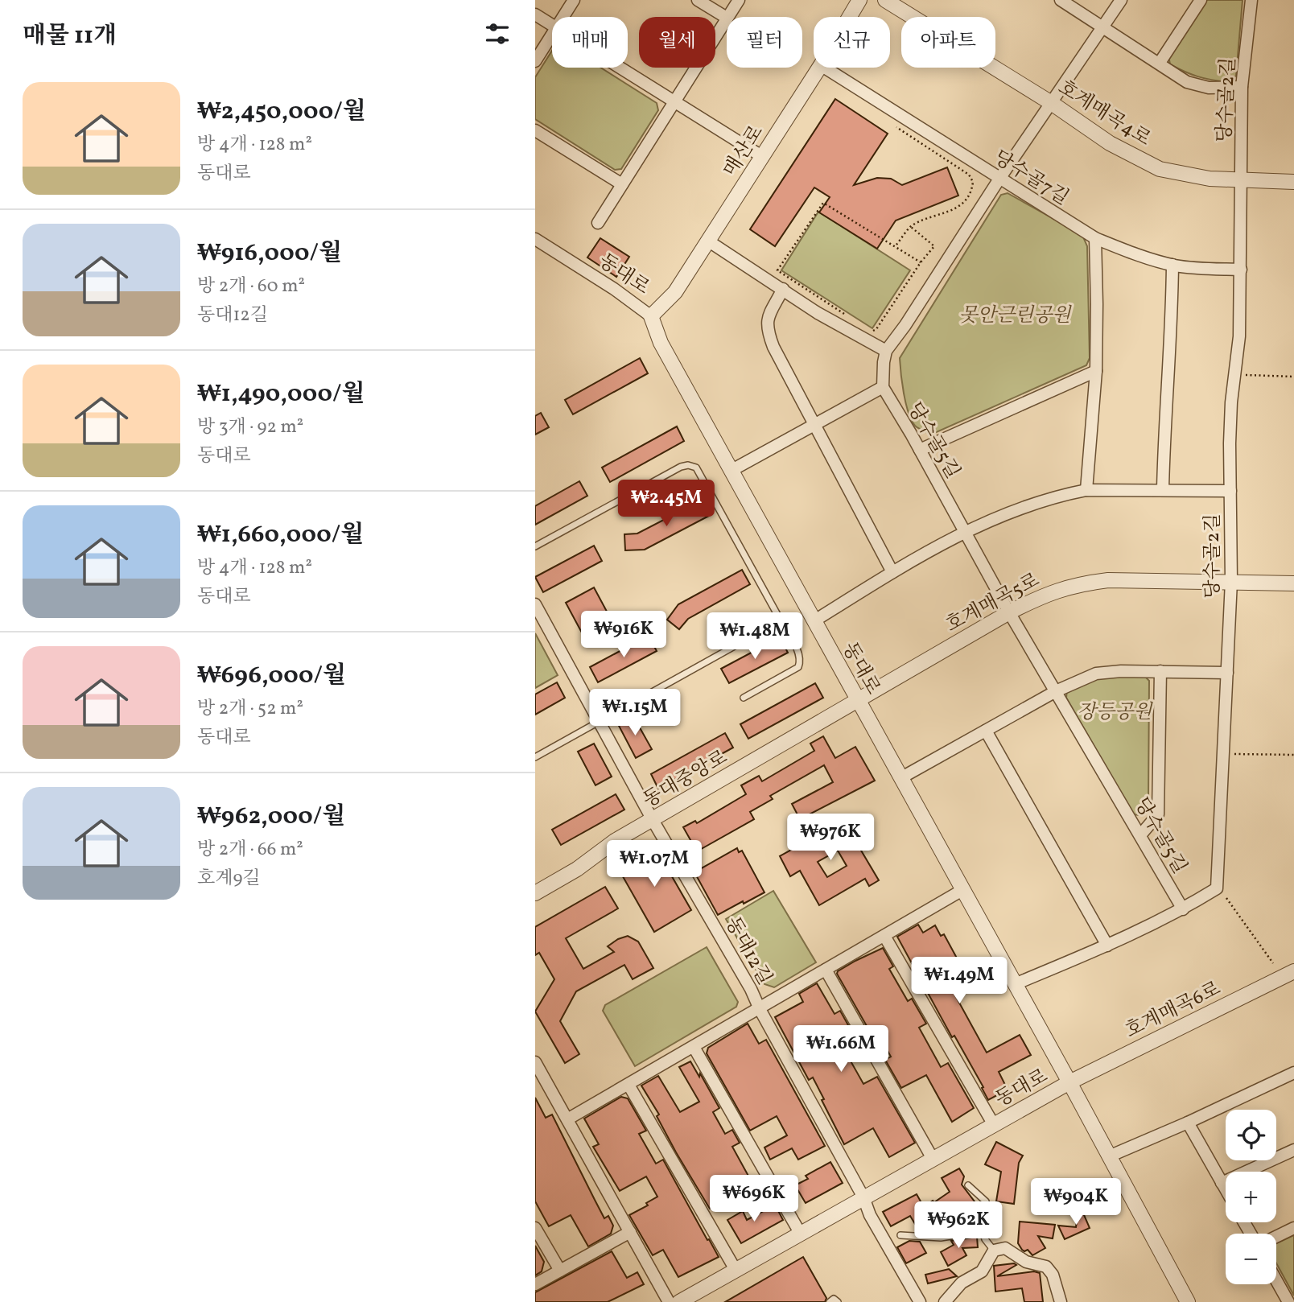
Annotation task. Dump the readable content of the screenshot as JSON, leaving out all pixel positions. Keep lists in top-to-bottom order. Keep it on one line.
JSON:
{"streets":{"street":["당수골2길","호계매곡4로","매산로","당수골7길","동대로","당수골5길","호계매곡5로","동대중앙로","동대12길","호계매곡6로"]},"crossings":[["당수골2길","호계매곡4로"],["당수골2길","당수골7길"],["당수골2길","동대로"],["당수골2길","당수골5길"],["당수골2길","호계매곡5로"],["매산로","동대로"],["동대로","호계매곡5로"],["동대로","동대중앙로"],["동대로","동대12길"],["동대로","호계매곡6로"],["당수골5길","호계매곡5로"],["호계매곡5로","동대중앙로"],["동대중앙로","동대12길"]],"parks":["못안근린공원","장등공원"],"page":{"heading":"매물 11개","chip":["매매","월세","필터","신규","아파트"],"list":[{"name":"₩2,450,000/월","note":"방 4개 · 128 m² · 동대로"},{"name":"₩916,000/월","note":"방 2개 · 60 m² · 동대12길"},{"name":"₩1,490,000/월","note":"방 3개 · 92 m² · 동대로"},{"name":"₩1,660,000/월","note":"방 4개 · 128 m² · 동대로"},{"name":"₩696,000/월","note":"방 2개 · 52 m² · 동대로"},{"name":"₩962,000/월","note":"방 2개 · 66 m² · 호계9길"}],"price":["₩2.45M","₩916K","₩1.48M","₩1.15M","₩976K","₩1.07M","₩1.49M","₩1.66M","₩696K","₩904K","₩962K"],"map_buttons":["+","−"]}}
